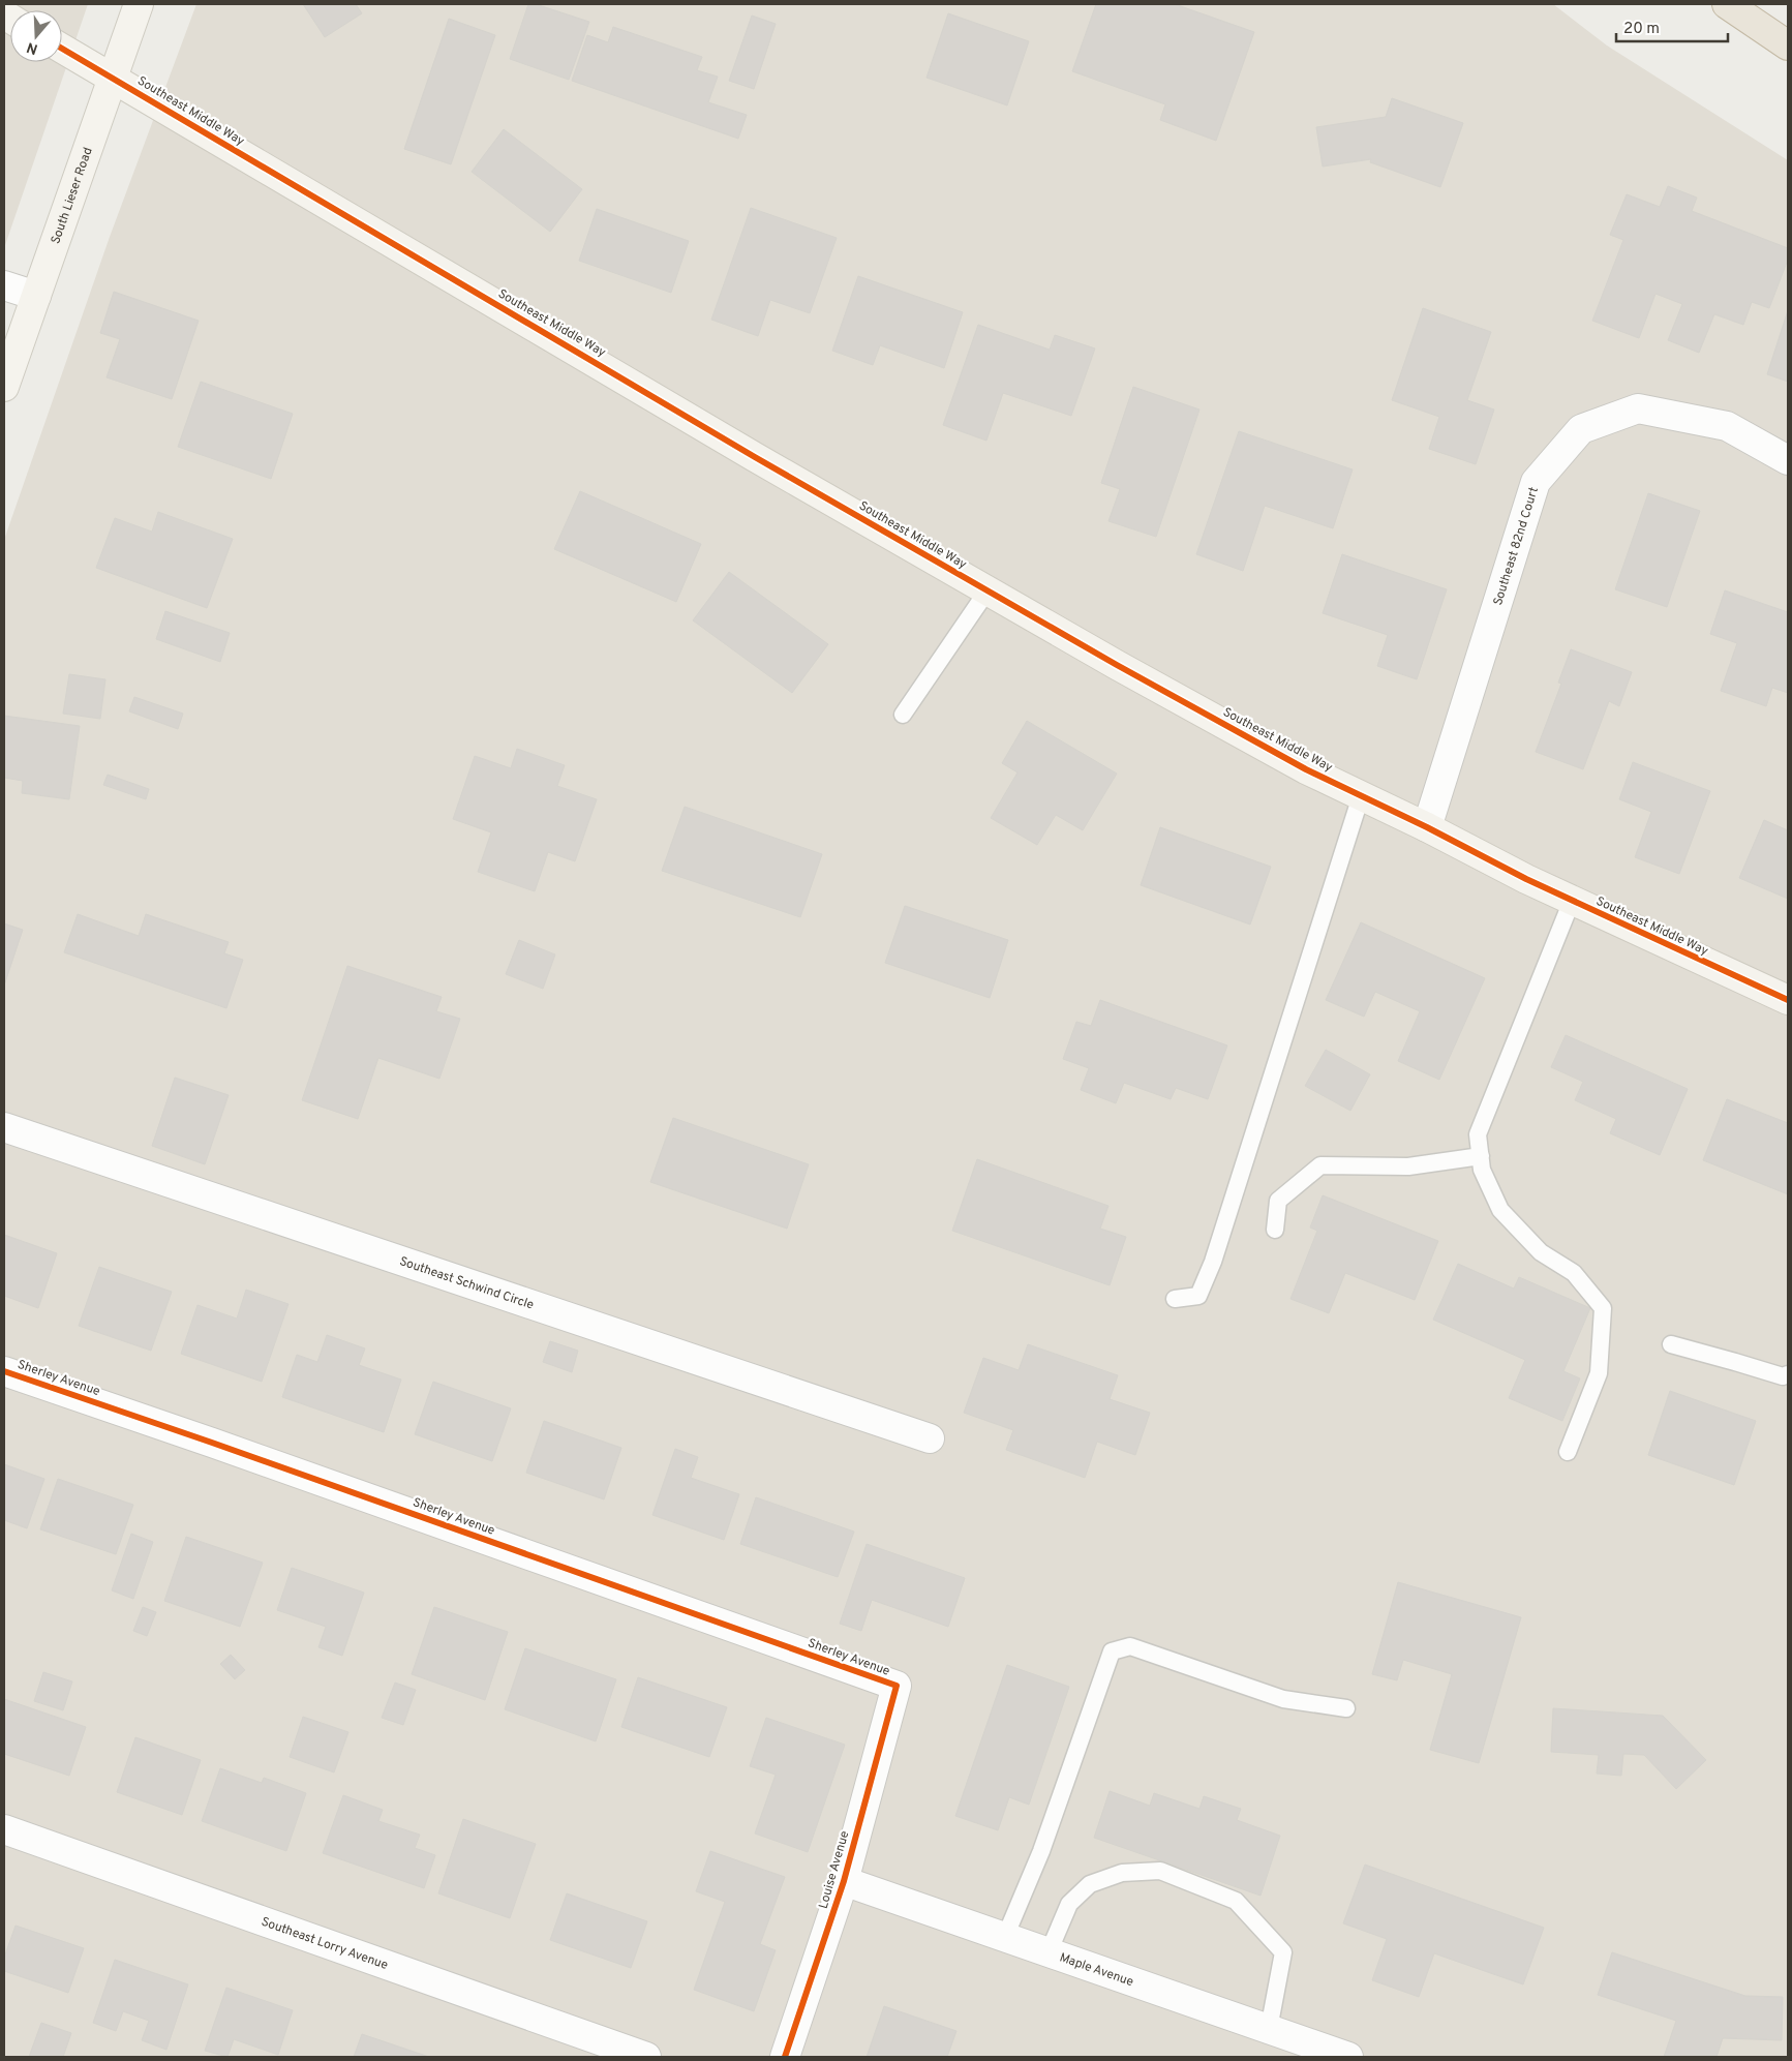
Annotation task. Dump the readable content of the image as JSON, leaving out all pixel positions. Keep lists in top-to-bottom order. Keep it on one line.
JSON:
{"streets":{"street":["Southeast Middle Way","South Lieser Road","Southeast 82nd Court","Southeast Schwind Circle","Sherley Avenue","Louise Avenue","Southeast Lorry Avenue","Maple Avenue"]},"crossings":[["Southeast Middle Way","South Lieser Road"],["Southeast Middle Way","Southeast 82nd Court"],["Sherley Avenue","Louise Avenue"],["Louise Avenue","Maple Avenue"]],"scale_bar":"20 m","north":"bottom"}
